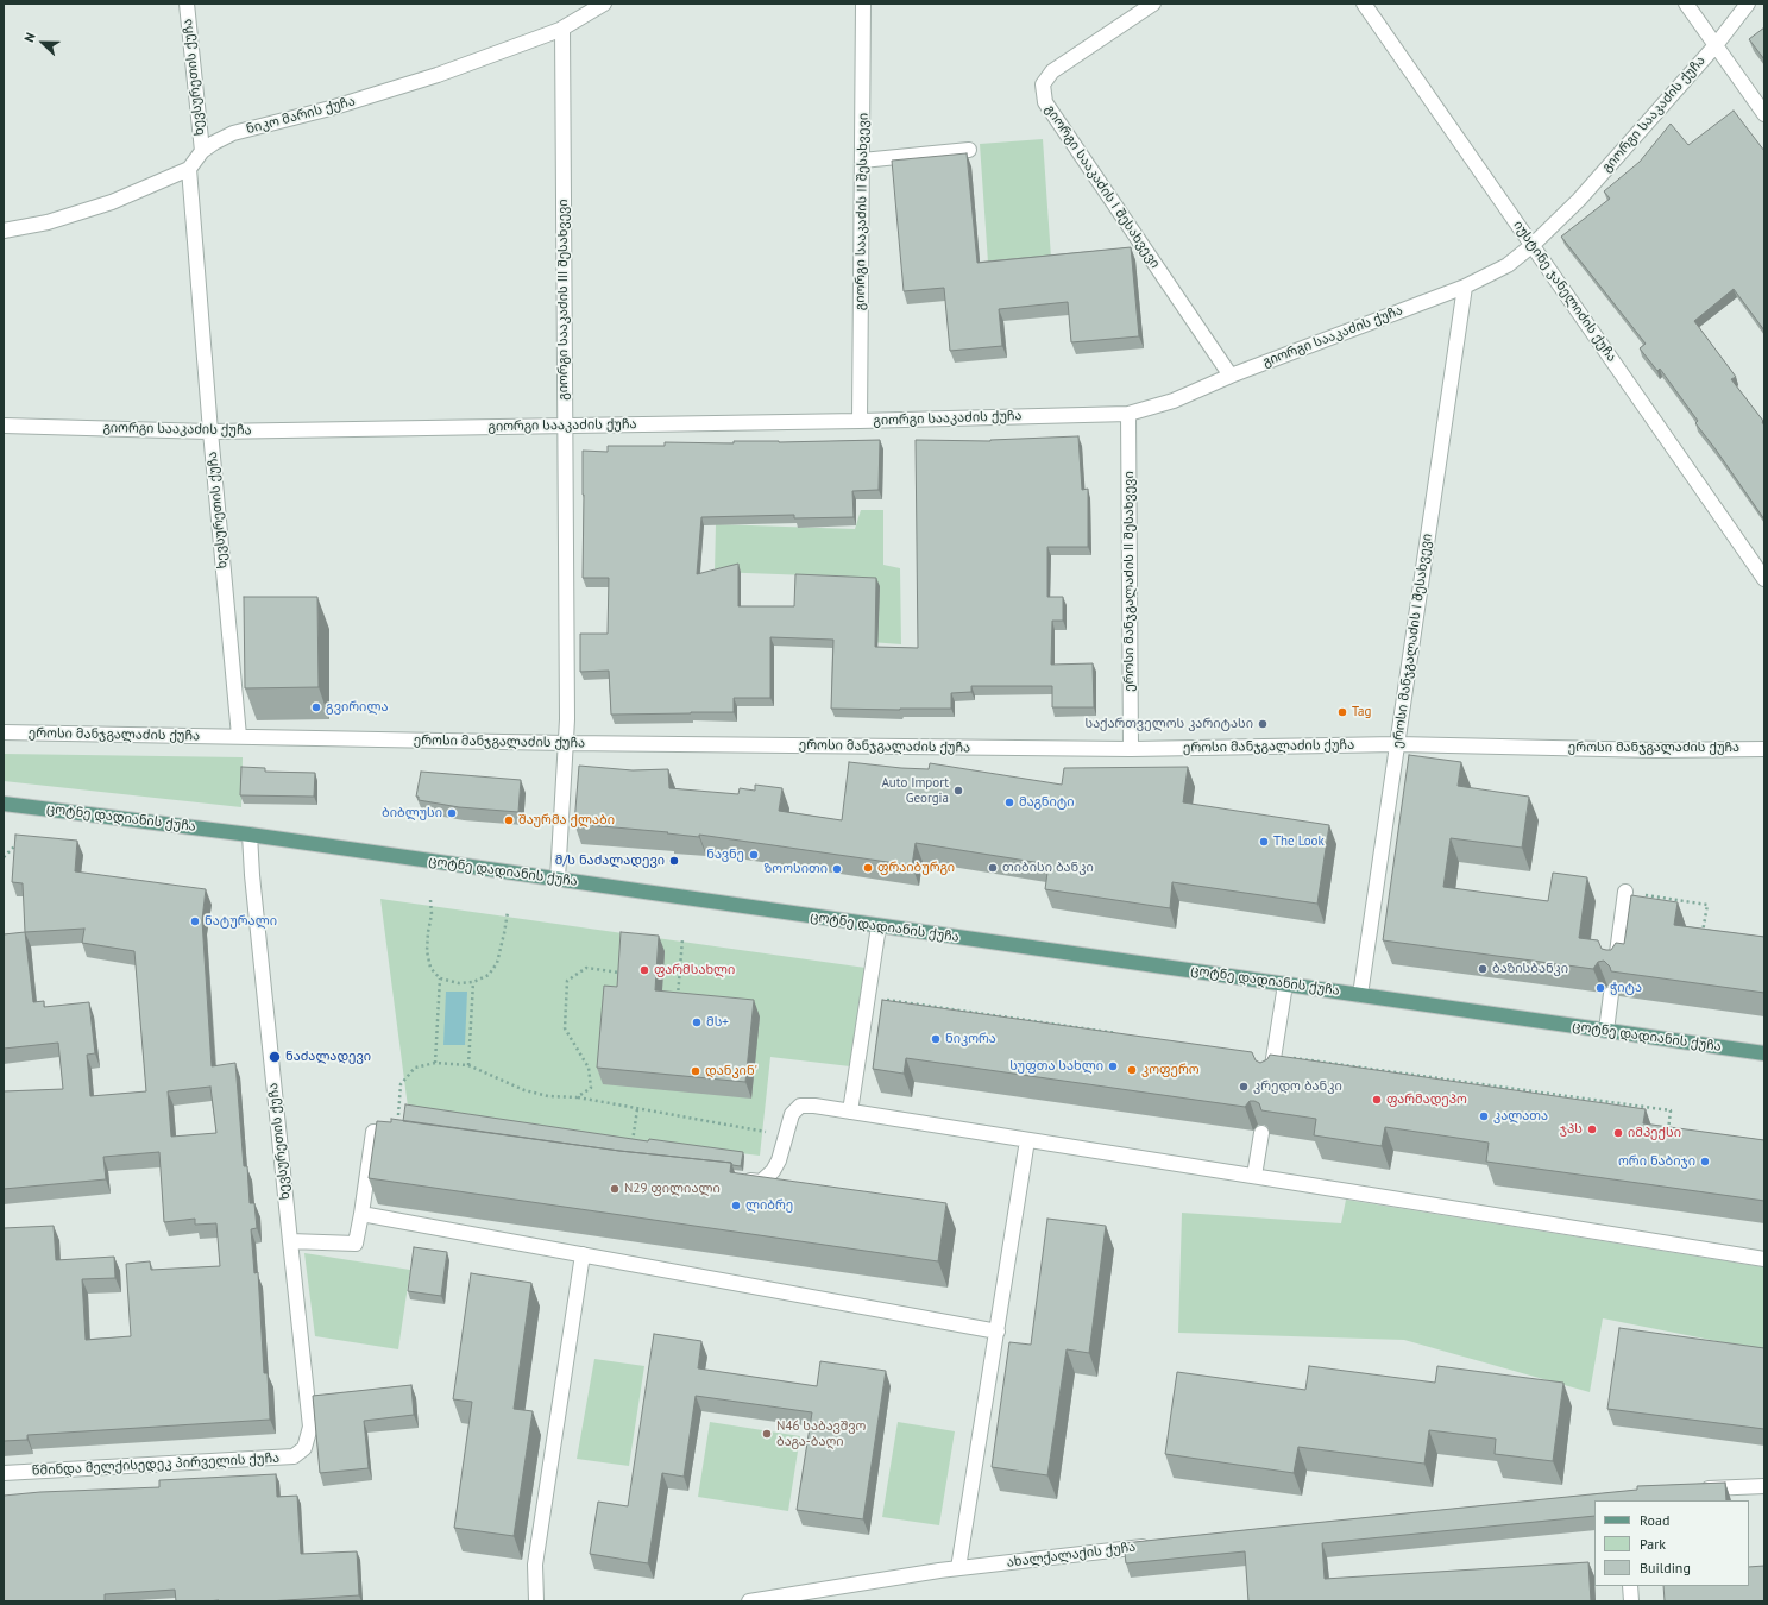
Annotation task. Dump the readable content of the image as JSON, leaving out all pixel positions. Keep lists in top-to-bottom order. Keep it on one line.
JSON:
{"streets":{"main road":["ცოტნე დადიანის ქუჩა"],"street":["ხევსურეთის ქუჩა","გიორგი სააკაძის ქუჩა","ნიკო მარის ქუჩა","გიორგი სააკაძის I შესახვევი","გიორგი სააკაძის II შესახვევი","იუსტინე ჯანელიძის ქუჩა","გიორგი სააკაძის III შესახვევი","ეროსი მანჯგალაძის II შესახვევი","ეროსი მანჯგალაძის I შესახვევი","ეროსი მანჯგალაძის ქუჩა","წმინდა მელქისედეკ პირველის ქუჩა","ახალქალაქის ქუჩა"]},"crossings":[["ხევსურეთის ქუჩა","გიორგი სააკაძის ქუჩა"],["ხევსურეთის ქუჩა","ნიკო მარის ქუჩა"],["ხევსურეთის ქუჩა","ეროსი მანჯგალაძის ქუჩა"],["ხევსურეთის ქუჩა","ცოტნე დადიანის ქუჩა"],["ხევსურეთის ქუჩა","წმინდა მელქისედეკ პირველის ქუჩა"],["გიორგი სააკაძის ქუჩა","გიორგი სააკაძის I შესახვევი"],["გიორგი სააკაძის ქუჩა","გიორგი სააკაძის II შესახვევი"],["გიორგი სააკაძის ქუჩა","იუსტინე ჯანელიძის ქუჩა"],["გიორგი სააკაძის ქუჩა","გიორგი სააკაძის III შესახვევი"],["გიორგი სააკაძის ქუჩა","ეროსი მანჯგალაძის II შესახვევი"],["გიორგი სააკაძის ქუჩა","ეროსი მანჯგალაძის I შესახვევი"],["ნიკო მარის ქუჩა","გიორგი სააკაძის III შესახვევი"],["გიორგი სააკაძის III შესახვევი","ეროსი მანჯგალაძის ქუჩა"],["გიორგი სააკაძის III შესახვევი","ცოტნე დადიანის ქუჩა"],["ეროსი მანჯგალაძის II შესახვევი","ეროსი მანჯგალაძის ქუჩა"],["ეროსი მანჯგალაძის I შესახვევი","ეროსი მანჯგალაძის ქუჩა"],["ეროსი მანჯგალაძის I შესახვევი","ცოტნე დადიანის ქუჩა"]],"places":["გვირილა","Tag","საქართველოს კარიტასი","Auto Import Georgia","მაგნიტი","ბიბლუსი","შაურმა ქლაბი","The Look","ნავნე","მ/ს ნაძალადევი","ფრაიბურგი","თიბისი ბანკი","ზოოსითი","ნატურალი","ბაზისბანკი","ფარმსახლი","ჭიტა","მს+","ნიკორა","ნაძალადევი","სუფთა სახლი","კოფერო","დანკინ'","კრედო ბანკი","ფარმადეპო","კალათა","ჯპს","იმპექსი","ორი ნაბიჯი","N29 ფილიალი","ლიბრე","N46 საბავშვო ბაგა-ბაღი"],"legend":["Road","Park","Building"],"north":"left"}
